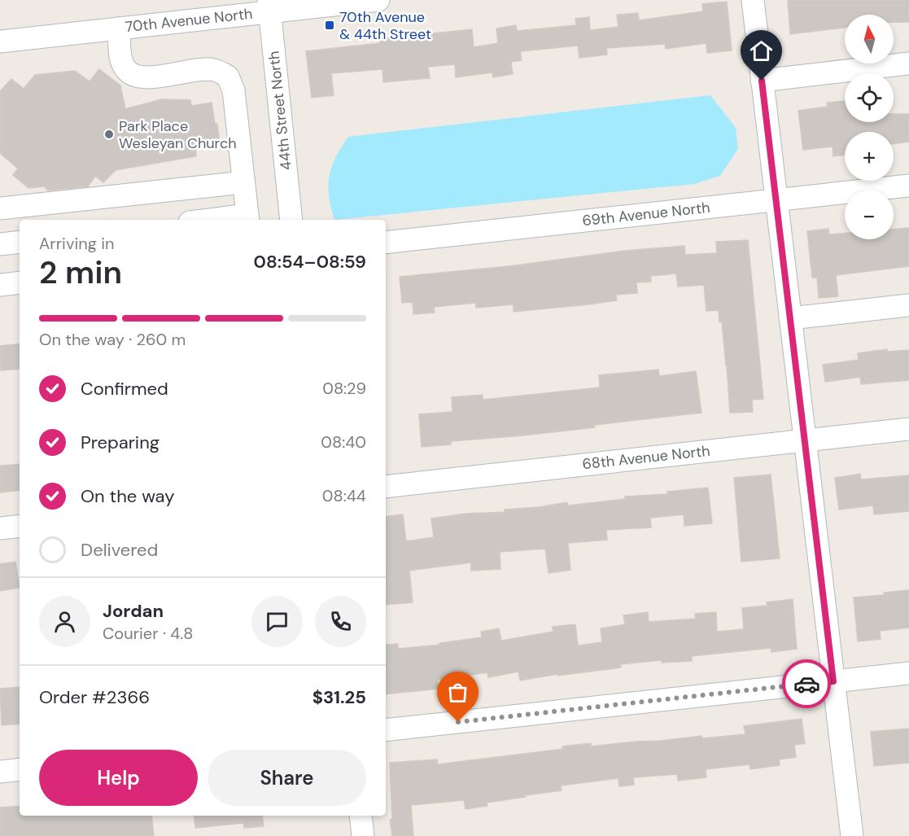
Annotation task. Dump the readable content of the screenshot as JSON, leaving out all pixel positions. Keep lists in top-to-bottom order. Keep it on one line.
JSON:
{"streets":{"street":["70th Avenue North","44th Street North","69th Avenue North","68th Avenue North"]},"crossings":[["70th Avenue North","44th Street North"]],"places":{"transit":["70th Avenue & 44th Street"],"other":["Park Place Wesleyan Church"]},"north":"top","page":{"map_buttons":["+","−"],"heading":["2 min","Arriving in","08:54–08:59"],"panel":["Jordan","Courier · 4.8","Order #2366","$31.25"],"bar":"On the way · 260 m","list":[["Confirmed","08:29"],["Preparing","08:40"],["On the way","08:44"],"Delivered"],"buttons":["Help","Share"]}}
